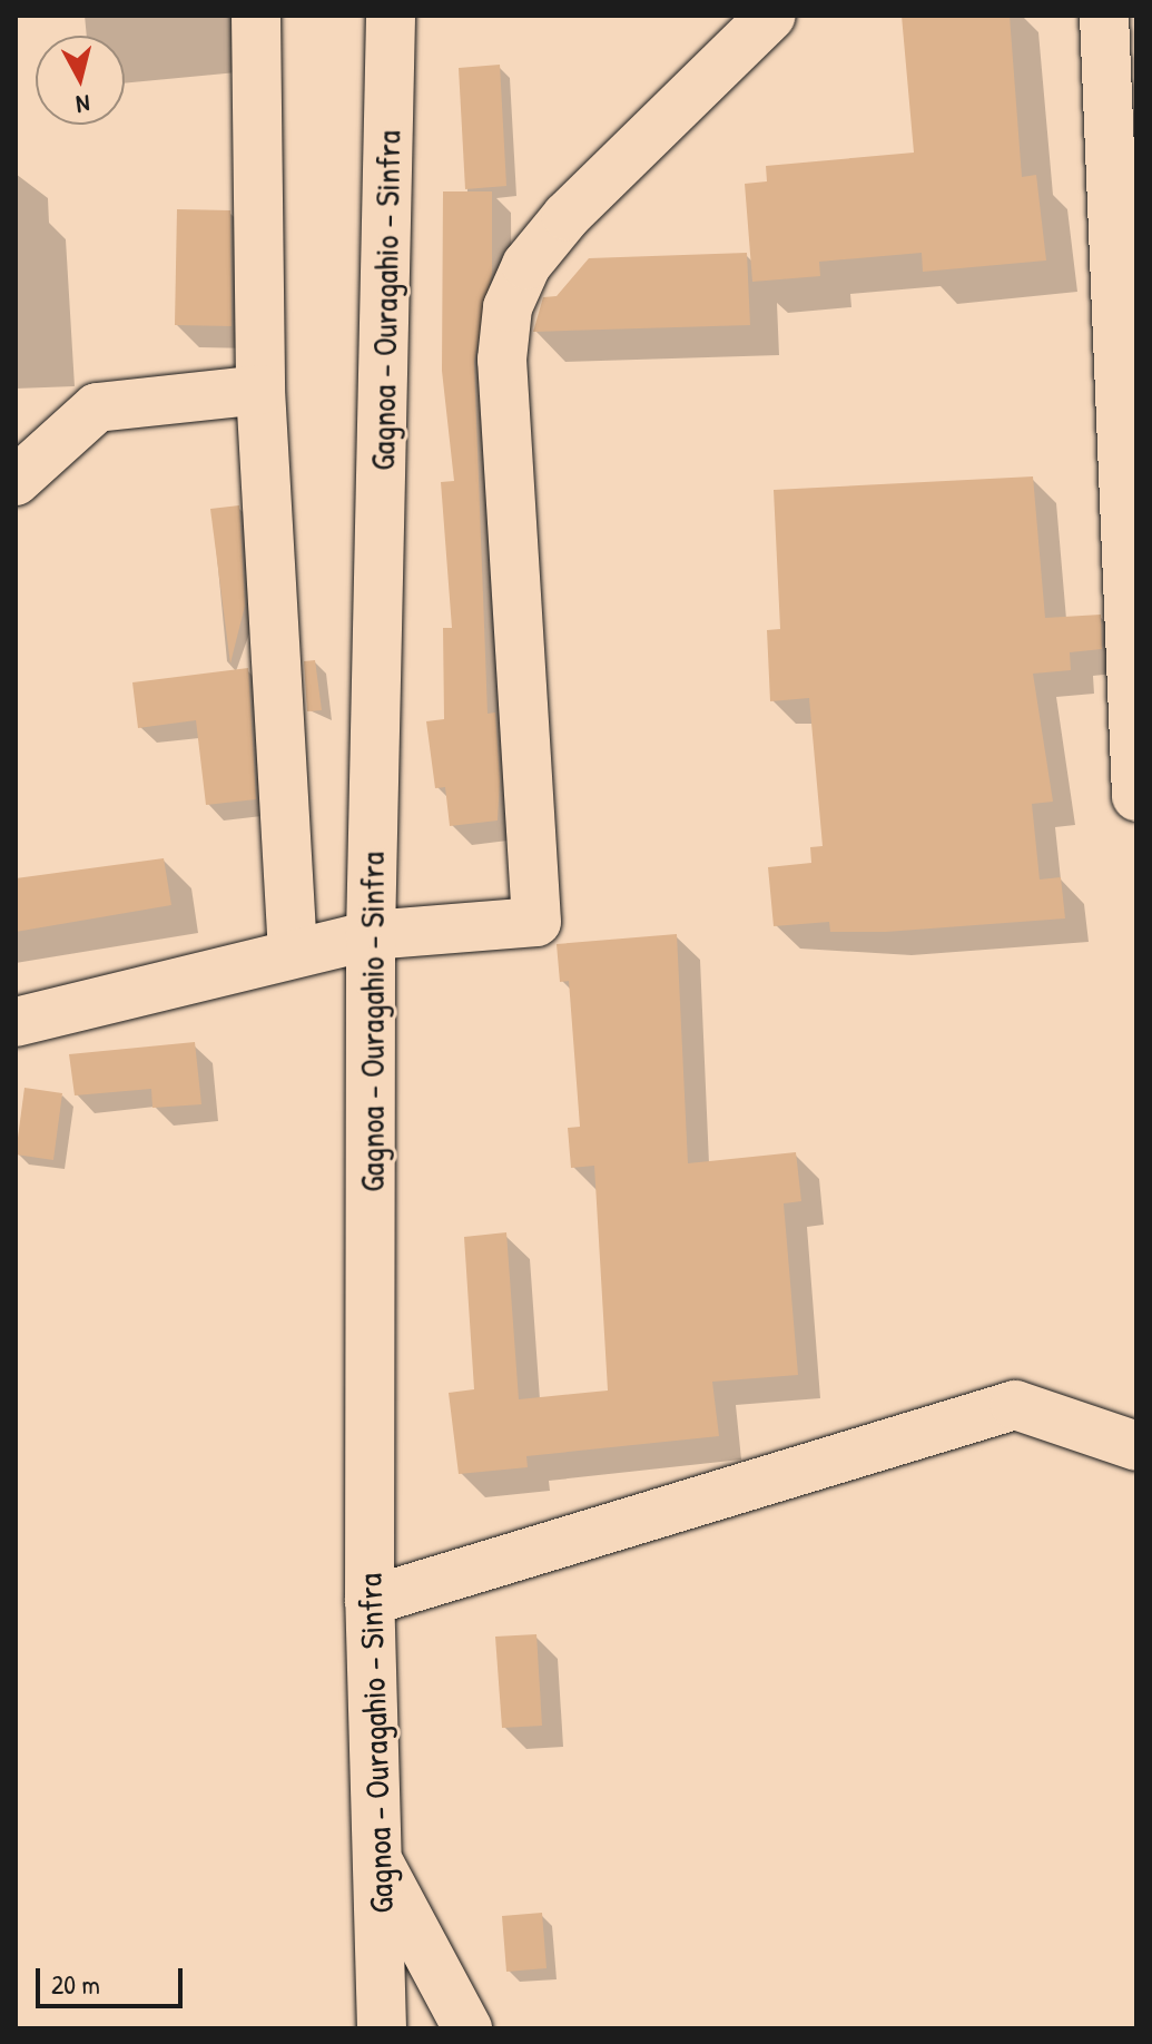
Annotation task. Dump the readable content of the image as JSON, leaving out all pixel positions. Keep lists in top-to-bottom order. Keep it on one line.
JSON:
{"streets":{"street":["Gagnoa - Ouragahio - Sinfra"]},"scale_bar":"20 m","north":"bottom"}
